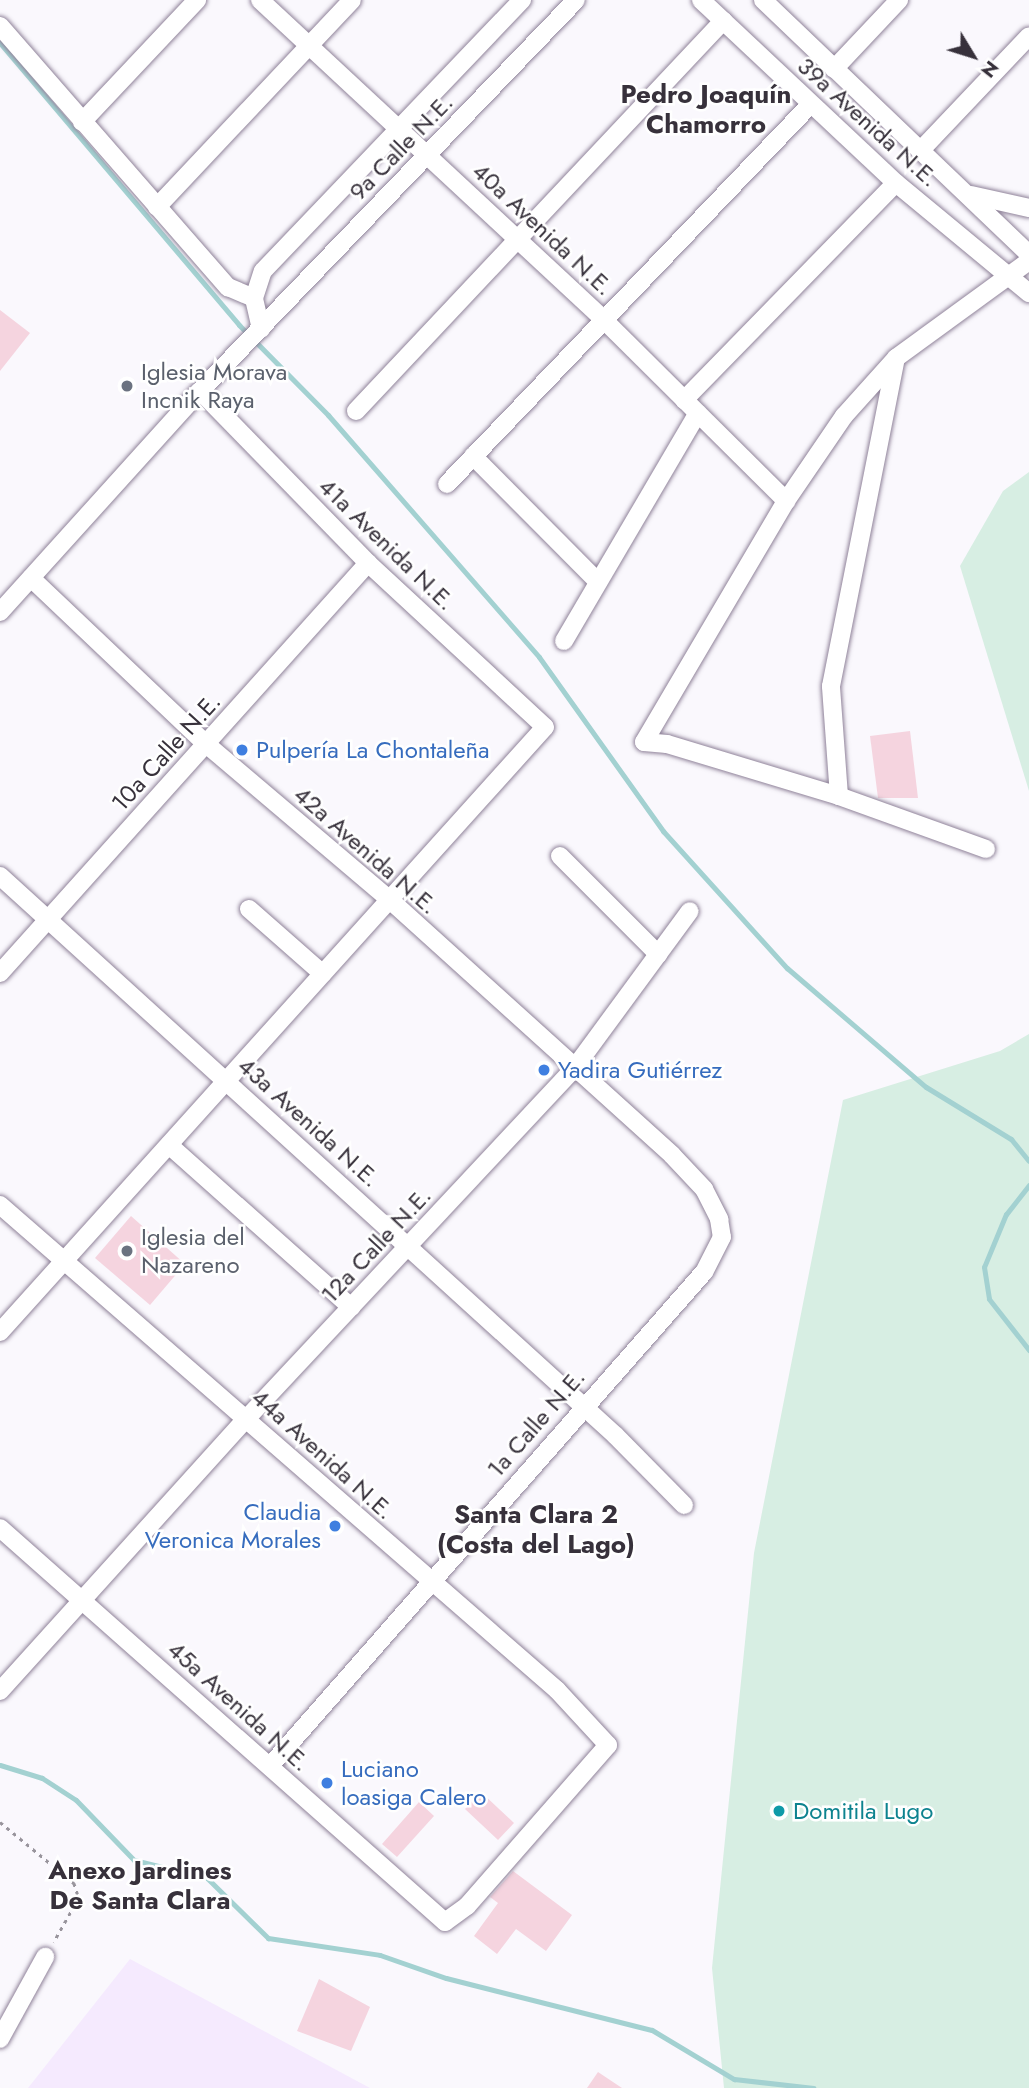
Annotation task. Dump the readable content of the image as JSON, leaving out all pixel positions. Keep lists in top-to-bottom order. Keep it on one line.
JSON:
{"streets":{"street":["39a Avenida N.E.","9a Calle N.E.","40a Avenida N.E.","41a Avenida N.E.","10a Calle N.E.","42a Avenida N.E.","43a Avenida N.E.","12a Calle N.E.","1a Calle N.E.","44a Avenida N.E.","45a Avenida N.E."]},"crossings":[["9a Calle N.E.","40a Avenida N.E."],["9a Calle N.E.","41a Avenida N.E."],["9a Calle N.E.","42a Avenida N.E."],["41a Avenida N.E.","10a Calle N.E."],["41a Avenida N.E.","42a Avenida N.E."],["10a Calle N.E.","42a Avenida N.E."],["10a Calle N.E.","43a Avenida N.E."],["42a Avenida N.E.","12a Calle N.E."],["42a Avenida N.E.","1a Calle N.E."],["43a Avenida N.E.","12a Calle N.E."],["43a Avenida N.E.","1a Calle N.E."],["12a Calle N.E.","44a Avenida N.E."],["12a Calle N.E.","45a Avenida N.E."],["1a Calle N.E.","44a Avenida N.E."],["1a Calle N.E.","45a Avenida N.E."],["44a Avenida N.E.","45a Avenida N.E."]],"districts":["Pedro Joaquín Chamorro","Santa Clara 2 (Costa del Lago)","Anexo Jardines De Santa Clara"],"places":["Iglesia Morava Incnik Raya","Pulpería La Chontaleña","Yadira Gutiérrez","Iglesia del Nazareno","Claudia Veronica Morales","Luciano loasiga Calero","Domitila Lugo"],"north":"bottom right"}
